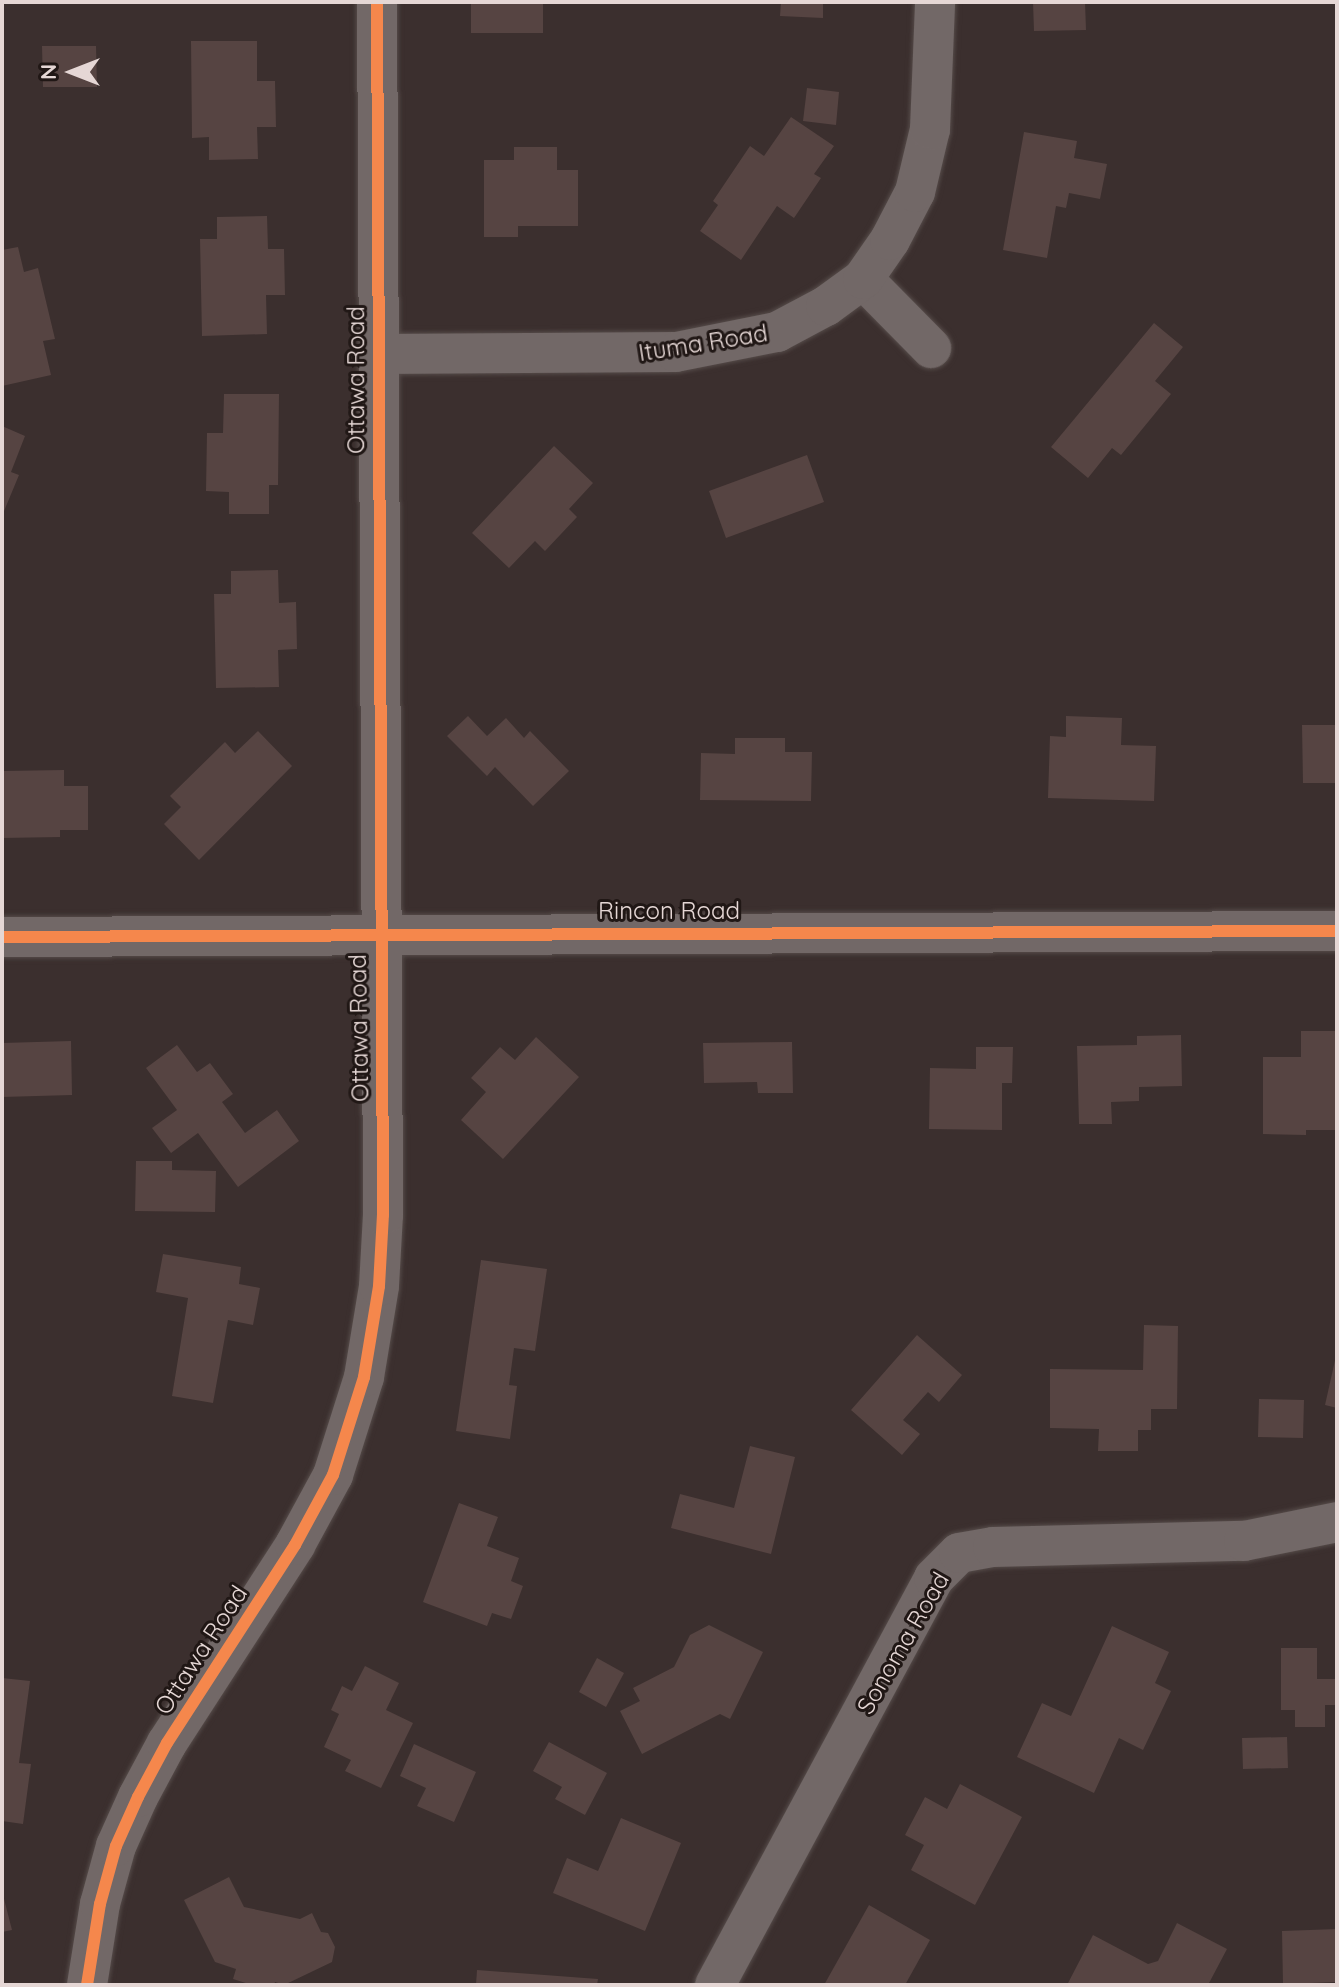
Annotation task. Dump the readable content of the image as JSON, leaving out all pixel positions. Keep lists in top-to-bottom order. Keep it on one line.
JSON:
{"streets":{"street":["Ituma Road","Ottawa Road","Rincon Road","Sonoma Road"]},"crossings":[["Ituma Road","Ottawa Road"],["Ottawa Road","Rincon Road"]],"north":"left"}
